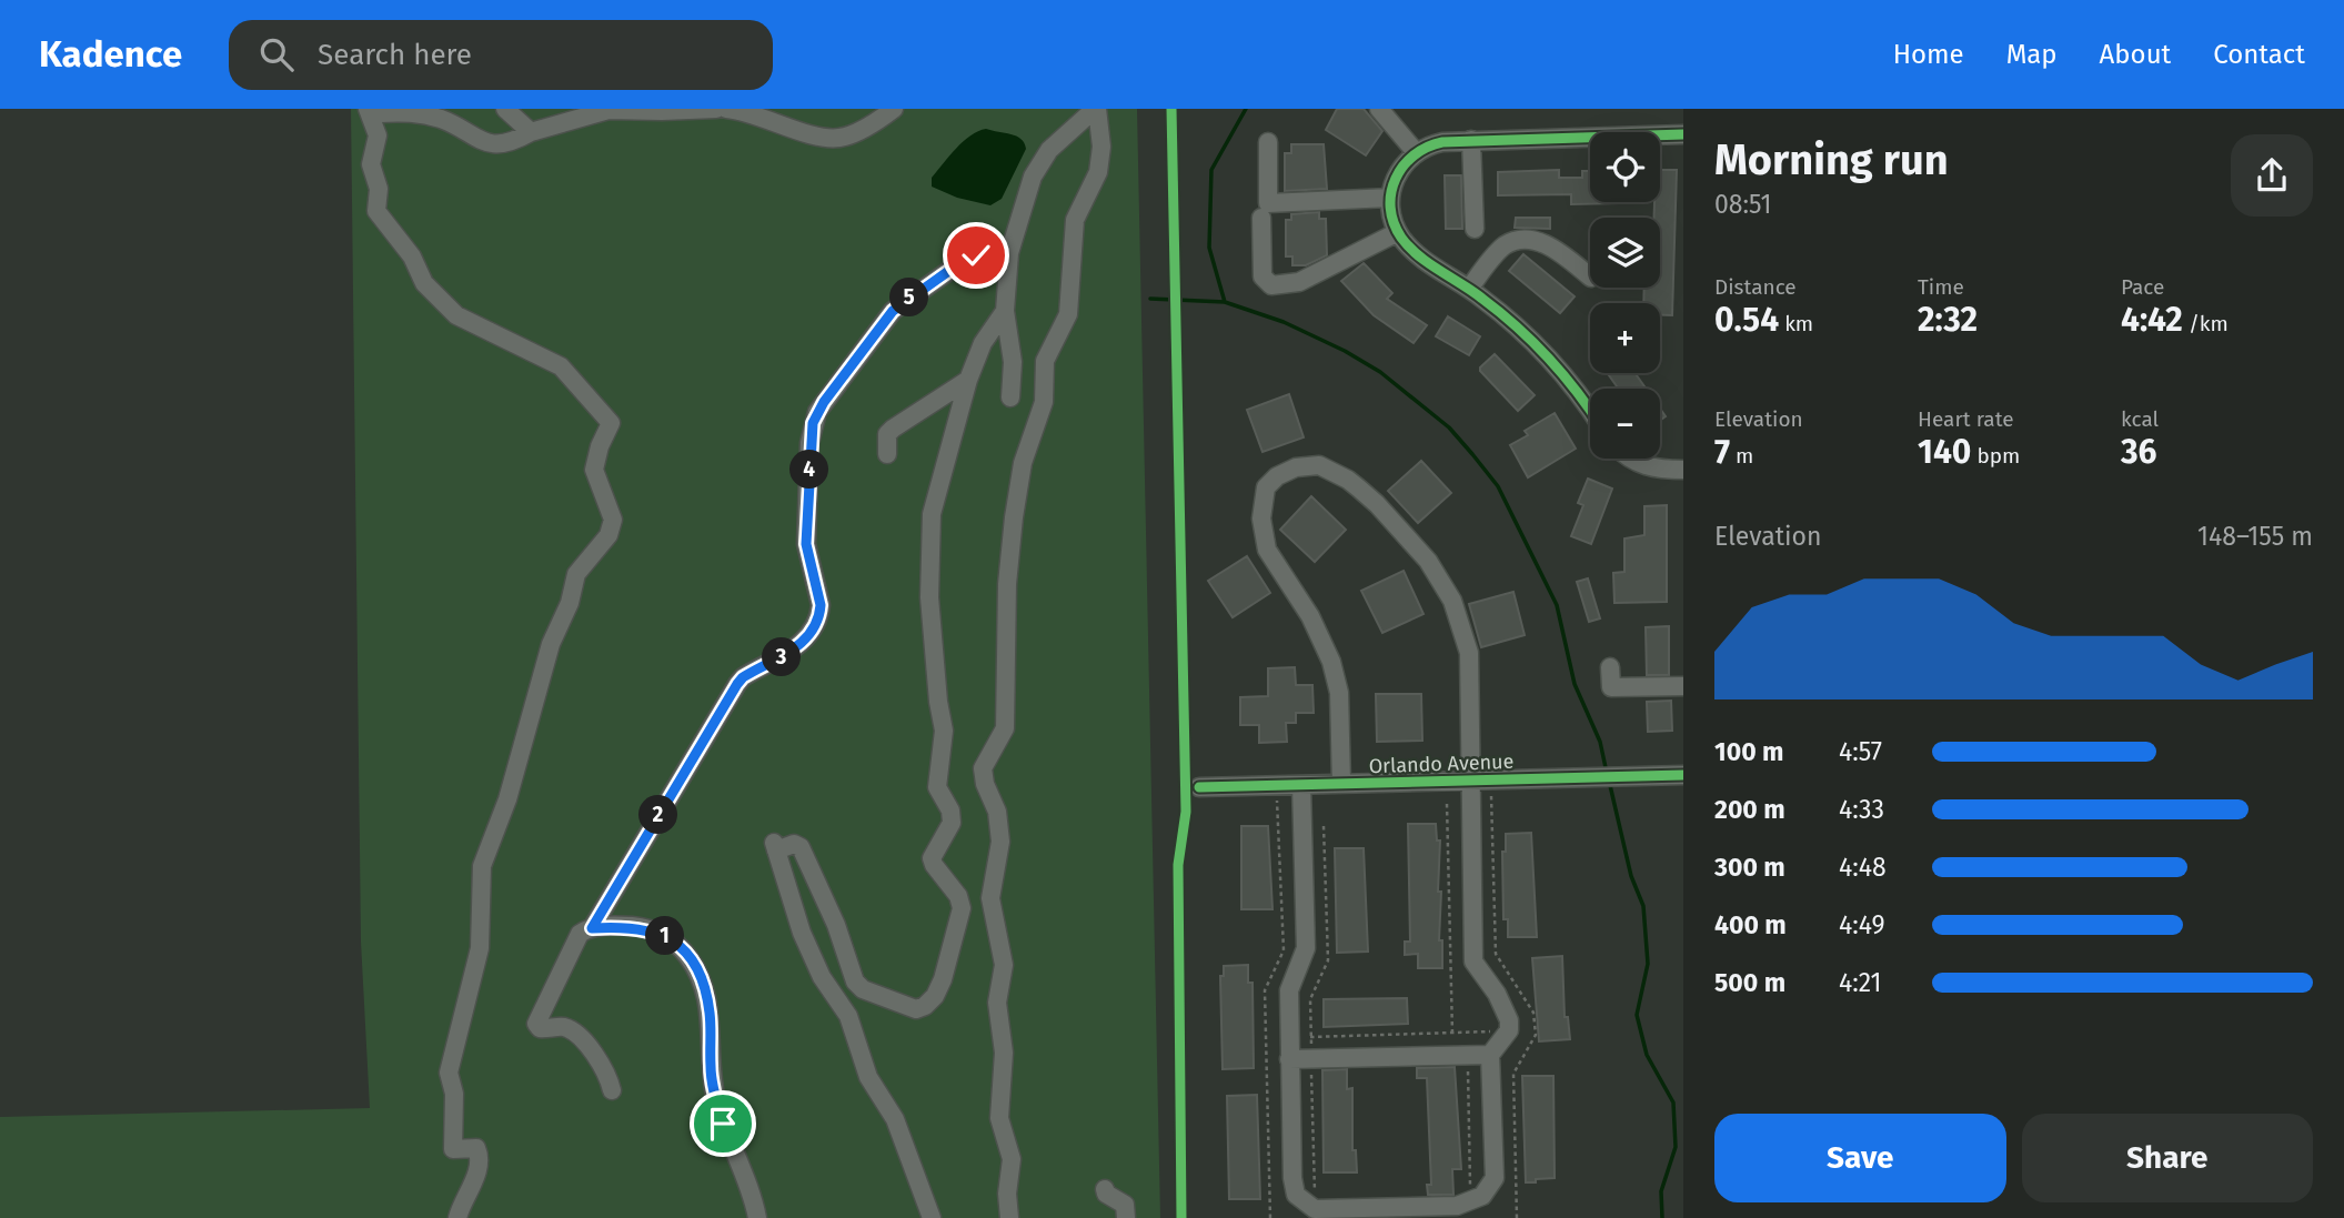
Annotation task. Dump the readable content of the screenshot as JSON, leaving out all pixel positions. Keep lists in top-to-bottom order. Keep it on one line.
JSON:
{"streets":{"street":["Orlando Avenue"]},"page":{"header":"Kadence","search":"Search here","nav":["Home","Map","About","Contact"],"heading":["Morning run","08:51"],"map_buttons":["+","−"],"stats":[["Distance","0.54 km"],["Time","2:32"],["Pace","4:42 /km"],["Elevation","7 m"],["Heart rate","140 bpm"],["kcal","36"]],"pins":["5","4","3","2","1"],"chart":["Elevation","148–155 m"],"list":[{"name":"100 m","note":"4:57"},{"name":"200 m","note":"4:33"},{"name":"300 m","note":"4:48"},{"name":"400 m","note":"4:49"},{"name":"500 m","note":"4:21"}],"buttons":["Save","Share"]}}
